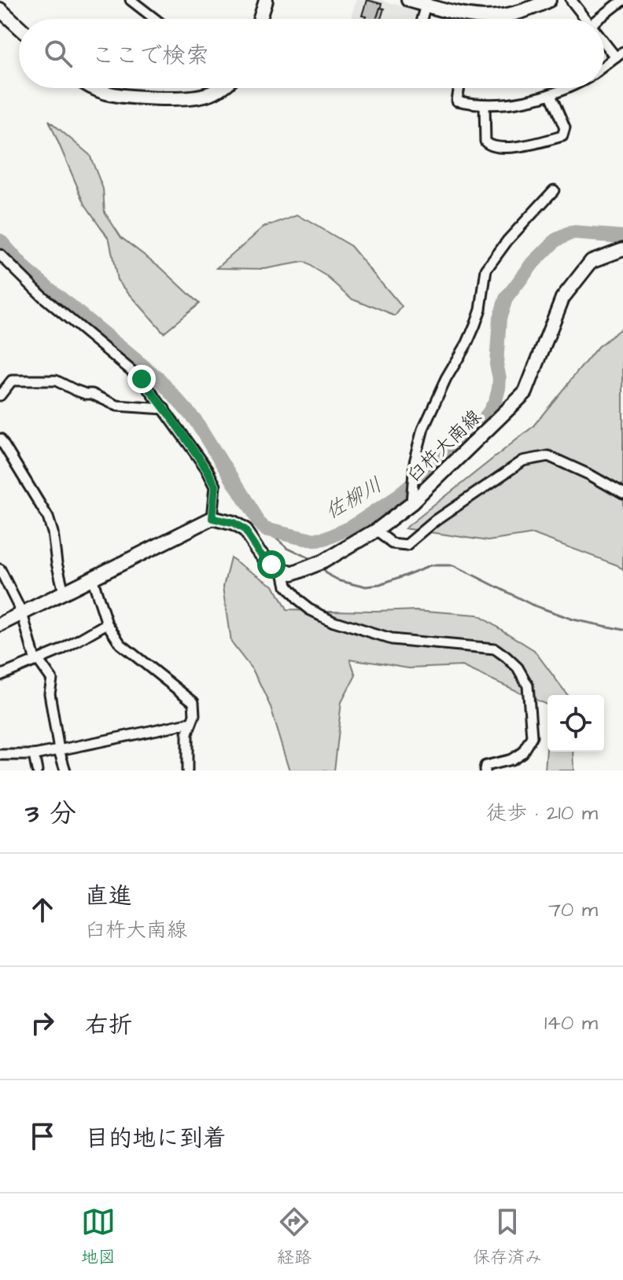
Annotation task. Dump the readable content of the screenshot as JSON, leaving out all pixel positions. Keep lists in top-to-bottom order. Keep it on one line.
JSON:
{"streets":{"main road":["臼杵大南線"]},"water":["佐柳川"],"page":{"search":"ここで検索","heading":["3 分","徒歩 · 210 m"],"list":[["直進","臼杵大南線","70 m"],["右折","140 m"],"目的地に到着"],"nav":["地図","経路","保存済み"]}}
